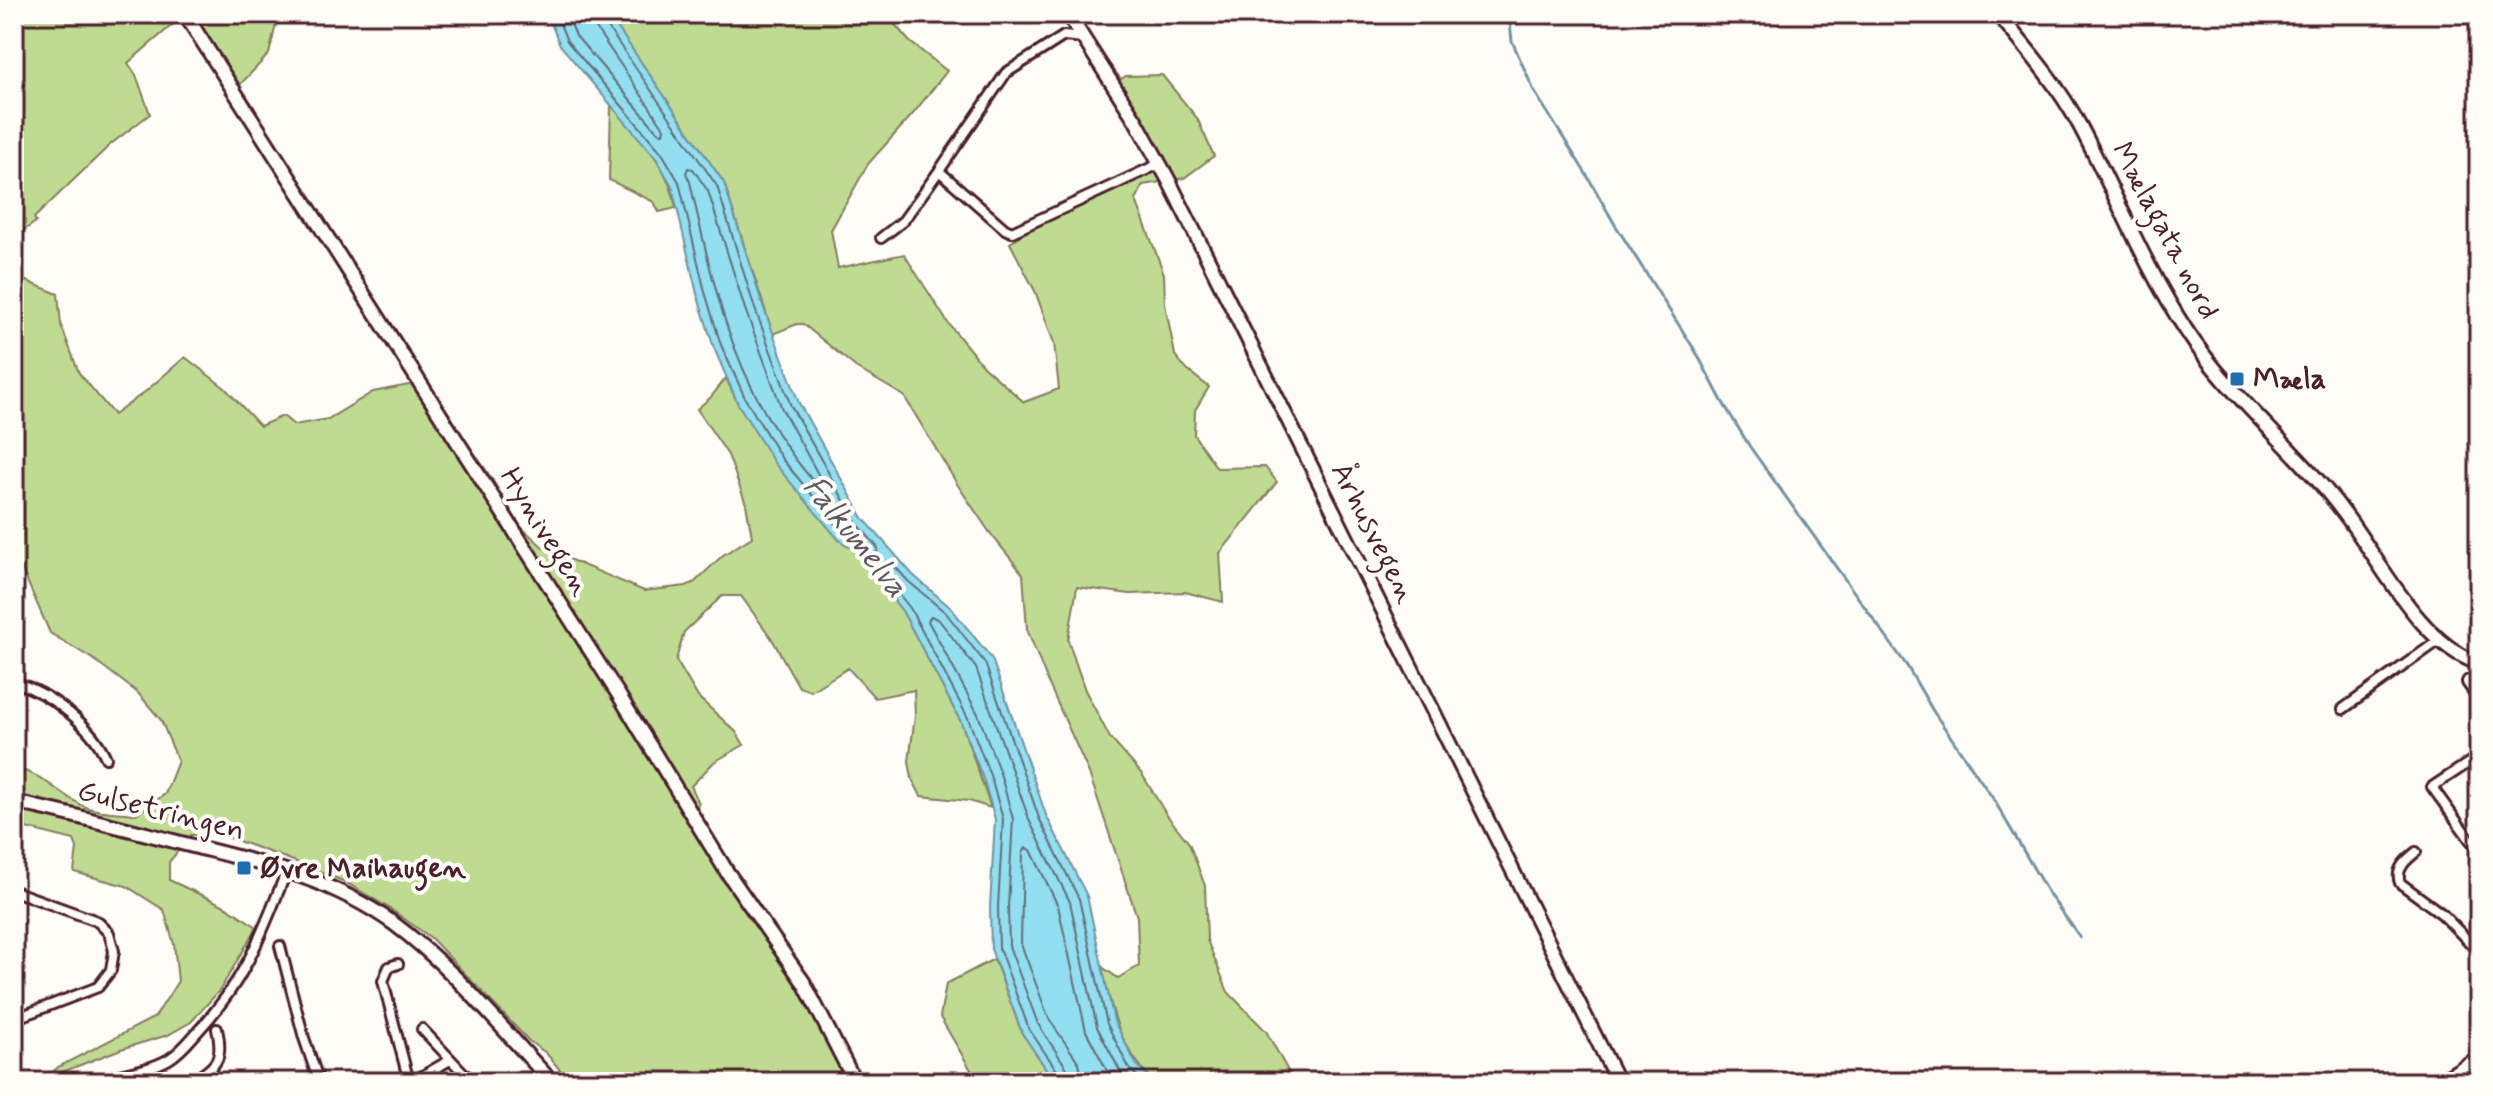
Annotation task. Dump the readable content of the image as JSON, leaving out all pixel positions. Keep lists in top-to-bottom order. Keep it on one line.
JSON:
{"streets":{"main road":["Mælagata nord","Hynivegen","Århusvegen","Gulsetringen"]},"water":["Falkumelva"],"places":{"transit":["Mæla","Øvre Maihaugen"]}}
